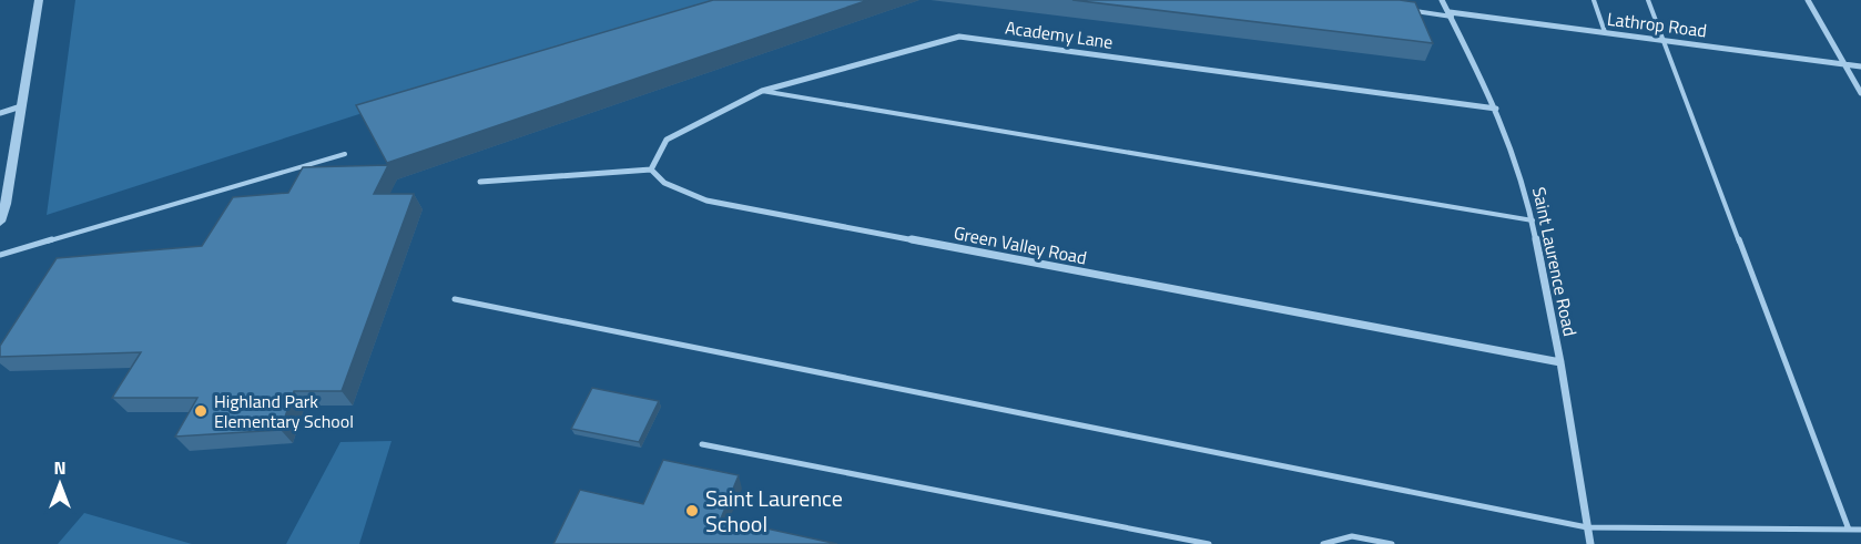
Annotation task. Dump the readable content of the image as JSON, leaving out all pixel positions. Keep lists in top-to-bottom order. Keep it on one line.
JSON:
{"streets":{"street":["Lathrop Road","Academy Lane","Green Valley Road","Saint Laurence Road"]},"crossings":[["Lathrop Road","Saint Laurence Road"],["Academy Lane","Green Valley Road"],["Academy Lane","Saint Laurence Road"],["Green Valley Road","Saint Laurence Road"]],"places":["Highland Park Elementary School","Saint Laurence School"],"north":"top"}
